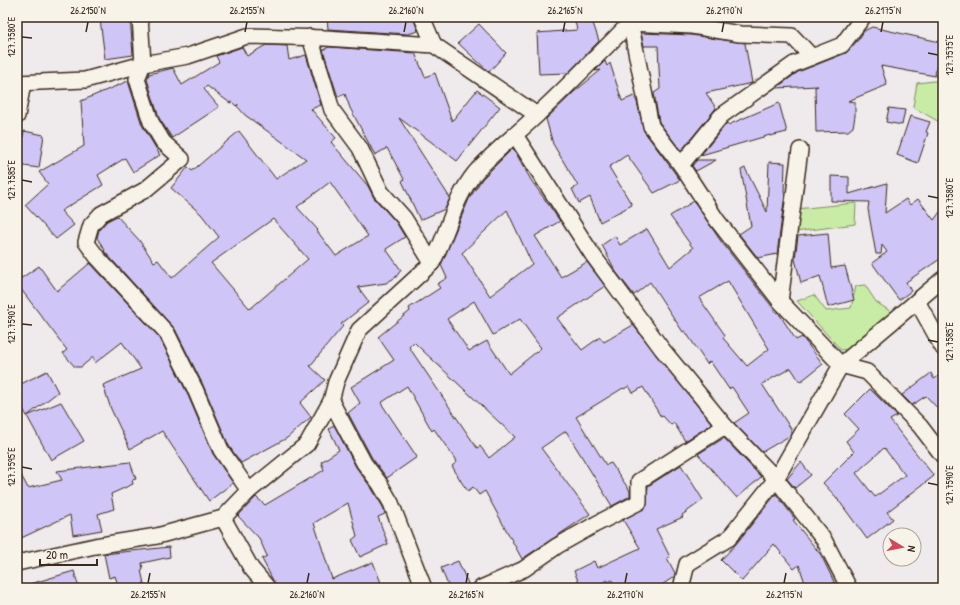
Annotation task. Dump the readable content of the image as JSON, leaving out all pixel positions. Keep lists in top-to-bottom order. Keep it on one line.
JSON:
{"scale_bar":"20 m","north":"right","coordinates":["26.2150°N","26.2155°N","26.2160°N","26.2165°N","26.2170°N","26.2175°N","127.7580°E","127.7575°E","127.7585°E","127.7590°E","127.7595°E"]}
